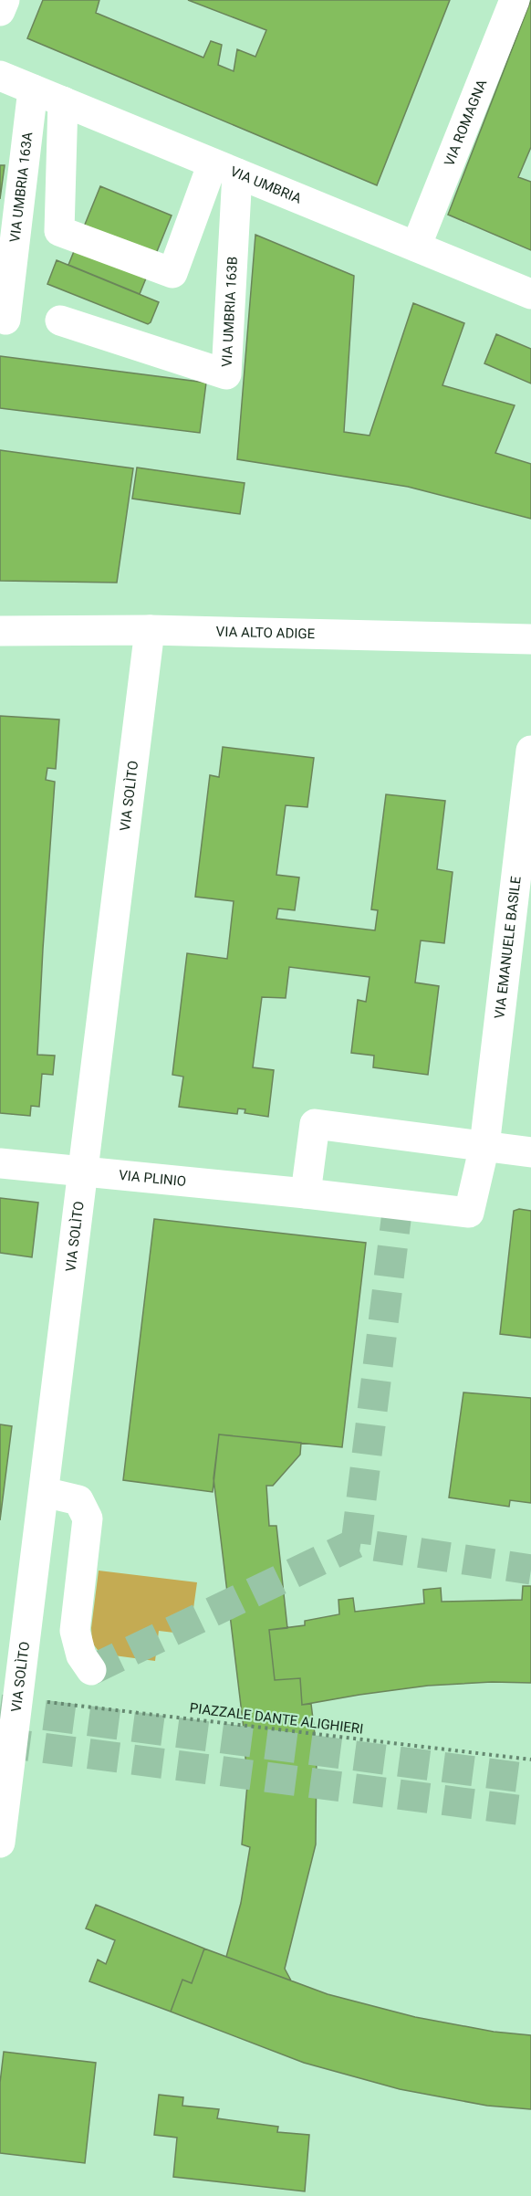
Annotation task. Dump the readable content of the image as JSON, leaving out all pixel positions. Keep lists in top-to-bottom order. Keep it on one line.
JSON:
{"streets":{"street":["VIA ROMAGNA","VIA UMBRIA","VIA UMBRIA 163A","VIA UMBRIA 163B","VIA ALTO ADIGE","VIA SOLÌTO","VIA EMANUELE BASILE","VIA PLINIO"],"path":["PIAZZALE DANTE ALIGHIERI"]},"crossings":[["VIA ROMAGNA","VIA UMBRIA"],["VIA UMBRIA","VIA UMBRIA 163A"],["VIA UMBRIA","VIA UMBRIA 163B"],["VIA ALTO ADIGE","VIA SOLÌTO"],["VIA SOLÌTO","VIA PLINIO"],["VIA SOLÌTO","PIAZZALE DANTE ALIGHIERI"],["VIA EMANUELE BASILE","VIA PLINIO"]]}
